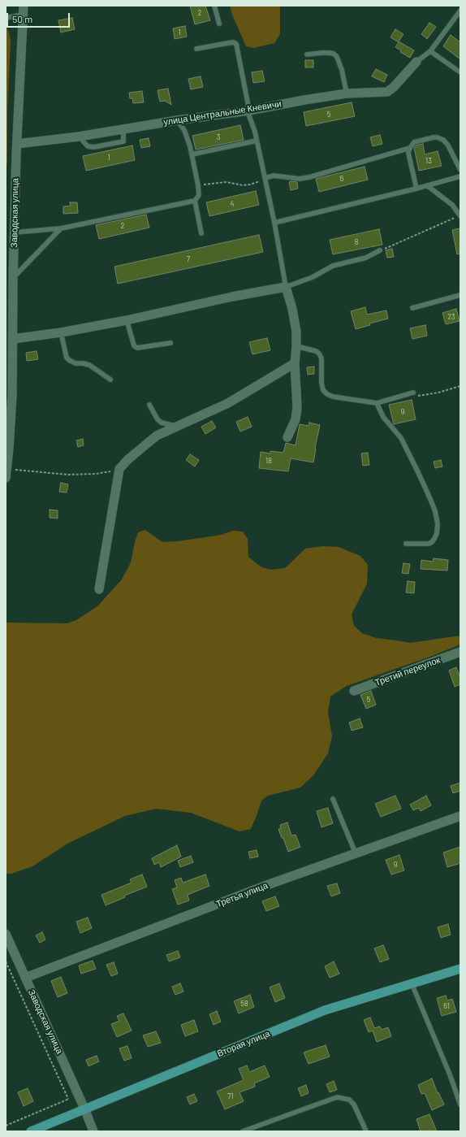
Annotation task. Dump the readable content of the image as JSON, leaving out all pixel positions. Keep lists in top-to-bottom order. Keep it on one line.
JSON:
{"streets":{"main road":["Вторая улица"],"street":["улица Центральные Кневичи","Заводская улица","Третий переулок","Третья улица"]},"crossings":[["улица Центральные Кневичи","Заводская улица"],["Заводская улица","Третья улица"],["Заводская улица","Вторая улица"]],"house_numbers":["2","1","5","3","1","13","6","4","2","8","7","23","9","18","5","9","58","61","71"],"scale_bar":"50 m"}
